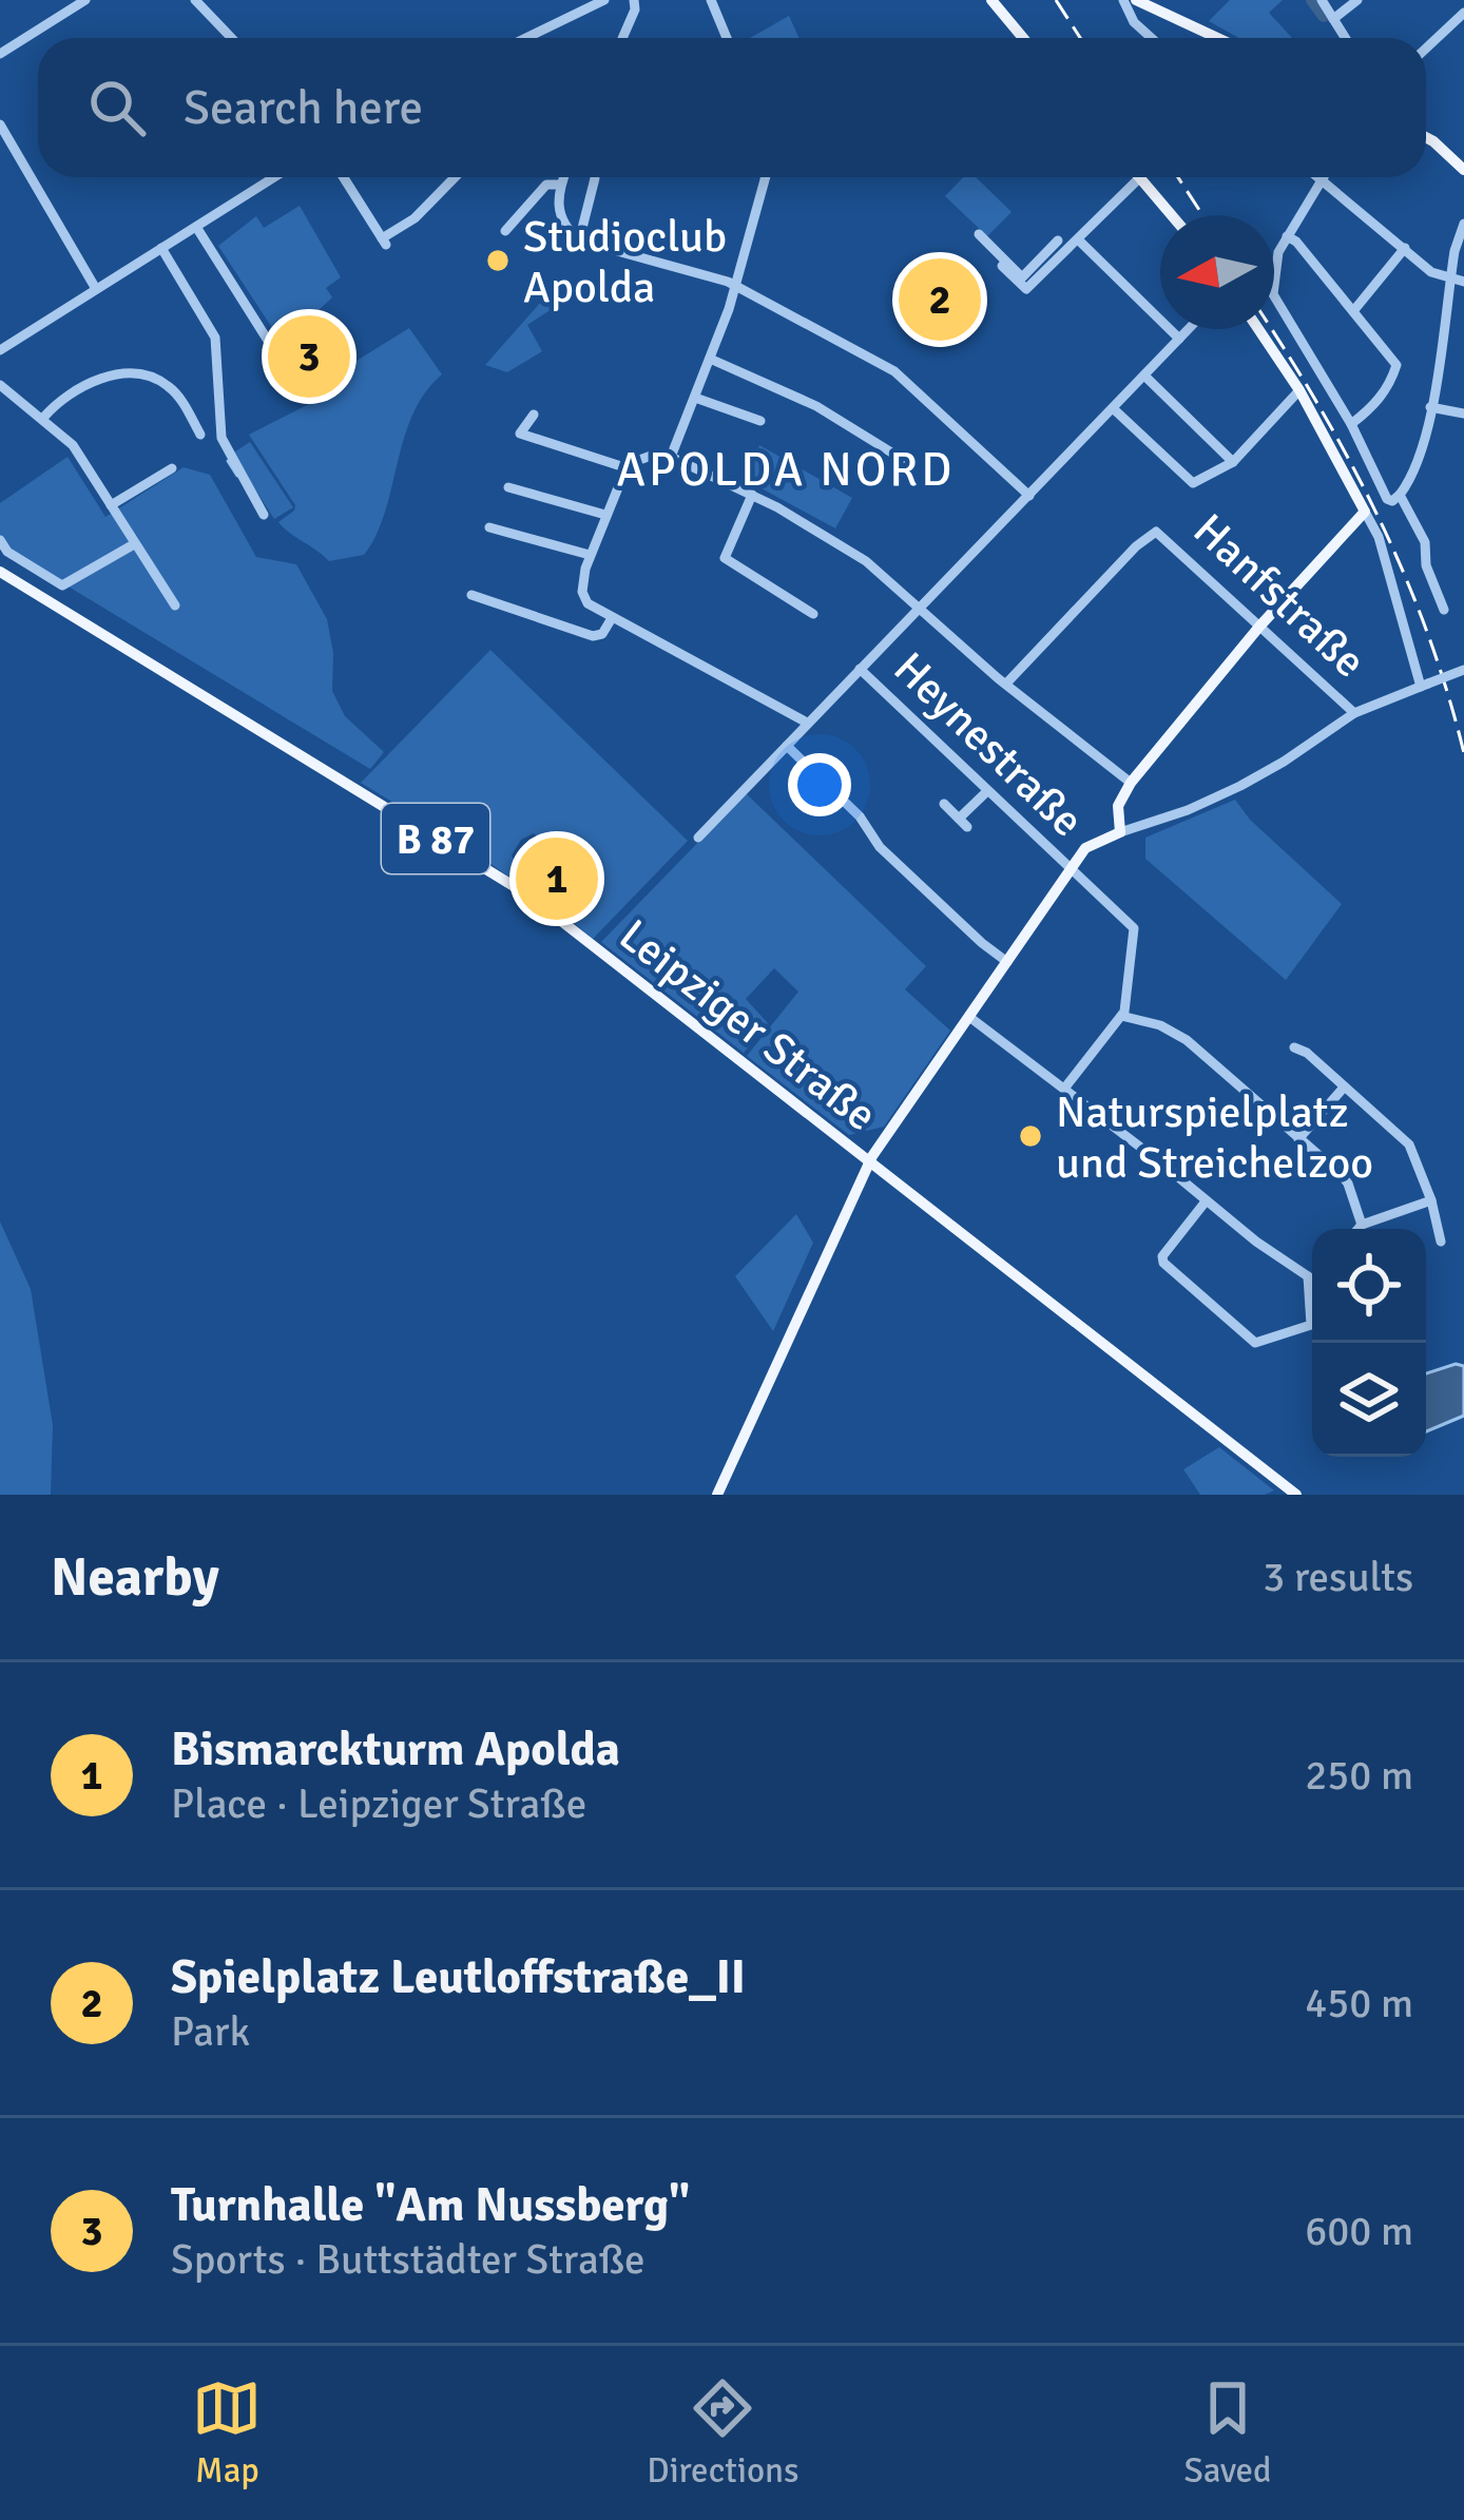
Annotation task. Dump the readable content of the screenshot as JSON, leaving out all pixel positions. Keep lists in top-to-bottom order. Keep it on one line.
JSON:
{"streets":{"main road":["B 87","Leipziger Straße"],"street":["Hanfstraße","Heynestraße"]},"districts":["APOLDA NORD"],"places":["Studioclub Apolda","Naturspielplatz und Streichelzoo"],"north":"left","page":{"search":"Search here","pins":["2","3","1"],"heading":["Nearby","3 results"],"list":[{"mark":"1","name":"Bismarckturm Apolda","note":"Place · Leipziger Straße","value":"250 m"},{"mark":"2","name":"Spielplatz Leutloffstraße_II","note":"Park","value":"450 m"},{"mark":"3","name":"Turnhalle \"Am Nussberg\"","note":"Sports · Buttstädter Straße","value":"600 m"}],"nav":["Map","Directions","Saved"]}}
